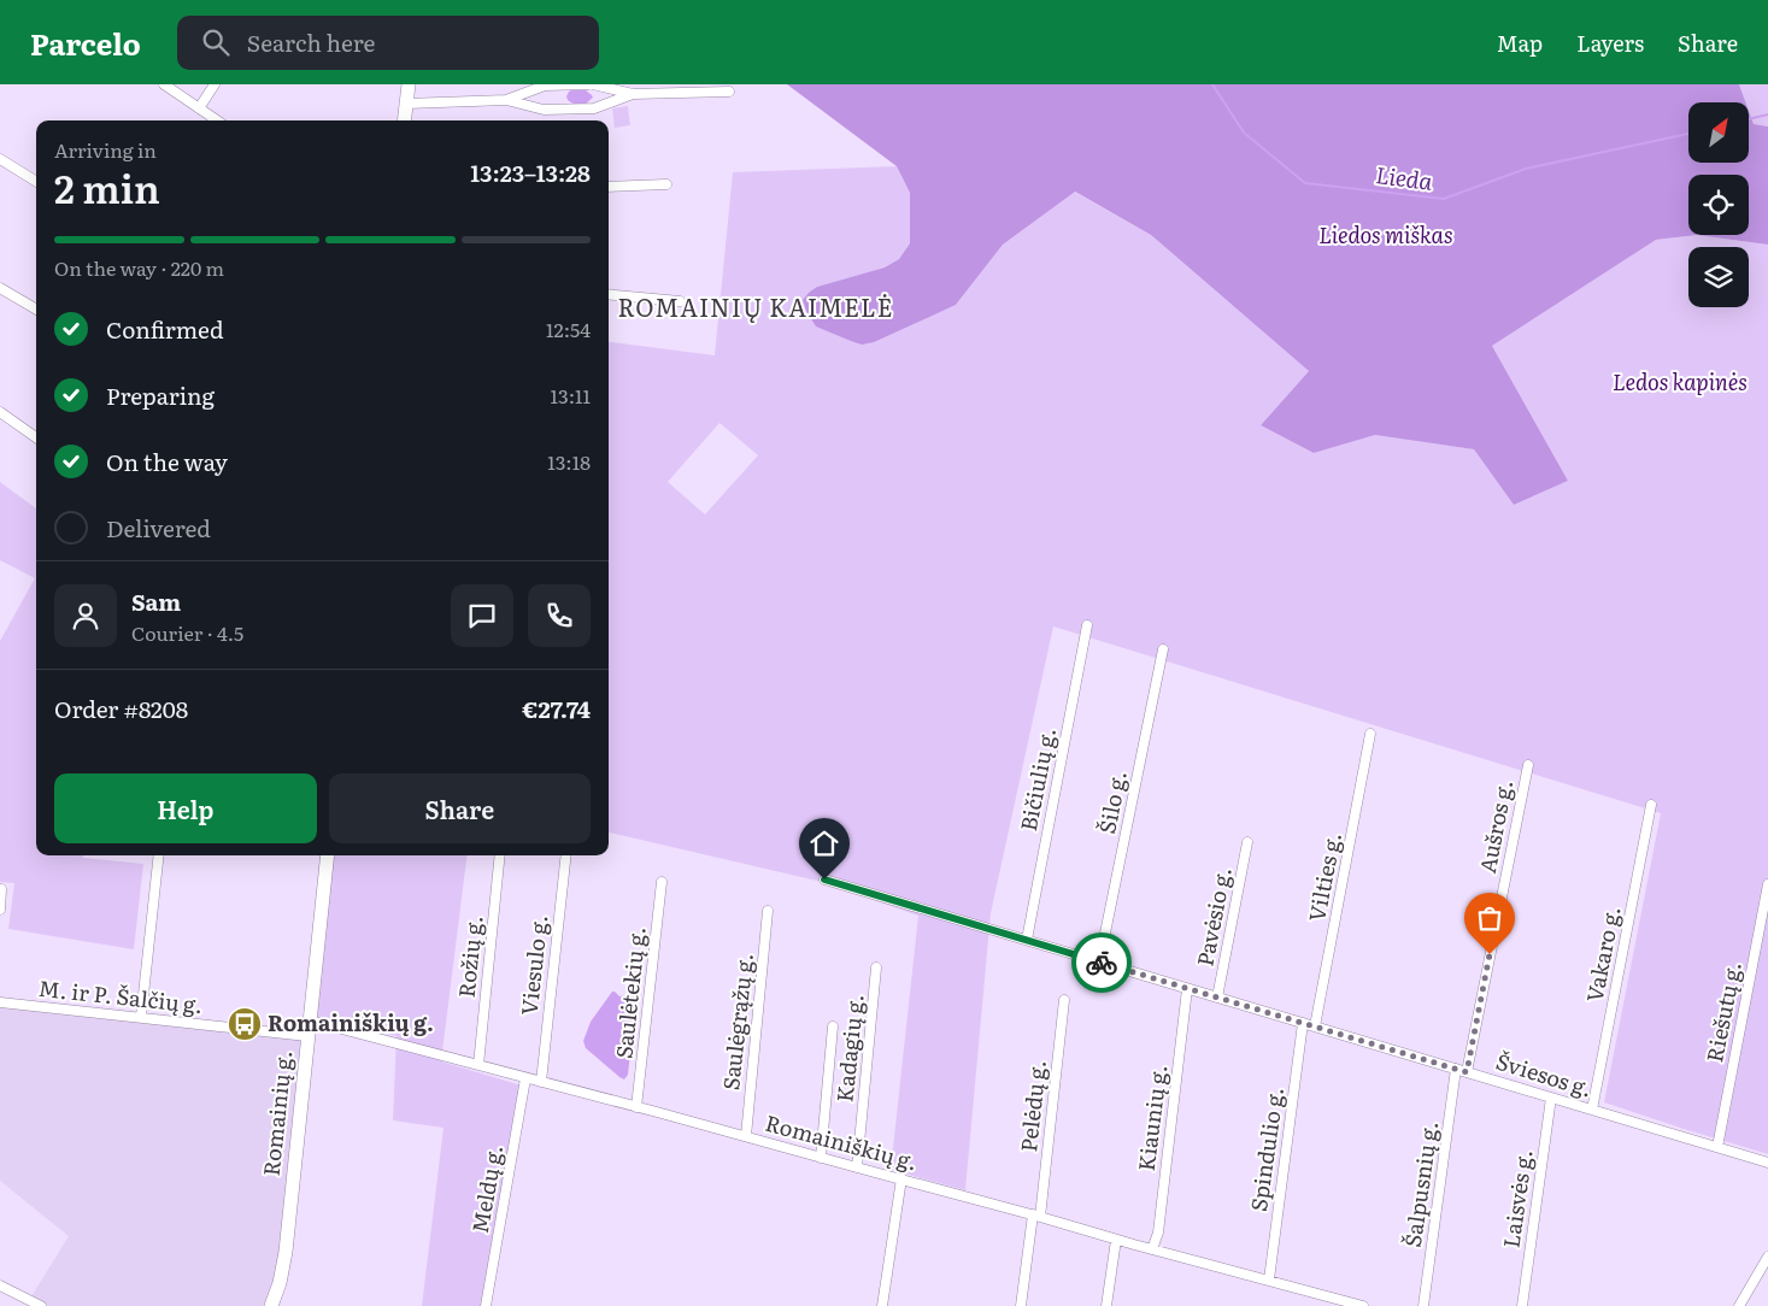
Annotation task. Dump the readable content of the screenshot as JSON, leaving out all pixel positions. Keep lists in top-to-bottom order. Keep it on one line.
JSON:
{"streets":{"main road":["Romainių g."],"street":["Bičiulių g.","Šilo g.","Aušros g.","Vilties g.","Pavėsio g.","Vakaro g.","Rožių g.","Viesulo g.","Saulėtekių g.","M. ir P. Šalčių g.","Riešutų g.","Saulėgrąžų g.","Kadagių g.","Šviesos g.","Pelėdų g.","Kiaunių g.","Romainiškių g.","Spindulio g.","Šalpusnių g.","Meldų g.","Laisvės g."]},"crossings":[["Bičiulių g.","Šviesos g."],["Šilo g.","Šviesos g."],["Aušros g.","Šviesos g."],["Vilties g.","Šviesos g."],["Pavėsio g.","Šviesos g."],["Vakaro g.","Šviesos g."],["Rožių g.","Romainiškių g."],["Viesulo g.","Romainiškių g."],["Saulėtekių g.","Romainiškių g."],["M. ir P. Šalčių g.","Romainių g."],["Riešutų g.","Šviesos g."],["Saulėgrąžų g.","Romainiškių g."],["Kadagių g.","Romainiškių g."],["Šviesos g.","Kiaunių g."],["Šviesos g.","Spindulio g."],["Šviesos g.","Šalpusnių g."],["Šviesos g.","Laisvės g."],["Pelėdų g.","Romainiškių g."],["Romainių g.","Romainiškių g."],["Kiaunių g.","Romainiškių g."],["Romainiškių g.","Spindulio g."],["Romainiškių g.","Meldų g."]],"districts":["ROMAINIŲ KAIMELĖ"],"water":["Lieda"],"parks":["Liedos miškas","Ledos kapinės"],"places":{"bus stop":["Romainiškių g."]},"north":"top right","page":{"header":"Parcelo","search":"Search here","nav":["Map","Layers","Share"],"heading":["2 min","Arriving in","13:23–13:28"],"panel":["Sam","Courier · 4.5","Order #8208","€27.74"],"bar":"On the way · 220 m","list":[["Confirmed","12:54"],["Preparing","13:11"],["On the way","13:18"],"Delivered"],"buttons":["Help","Share"]}}
